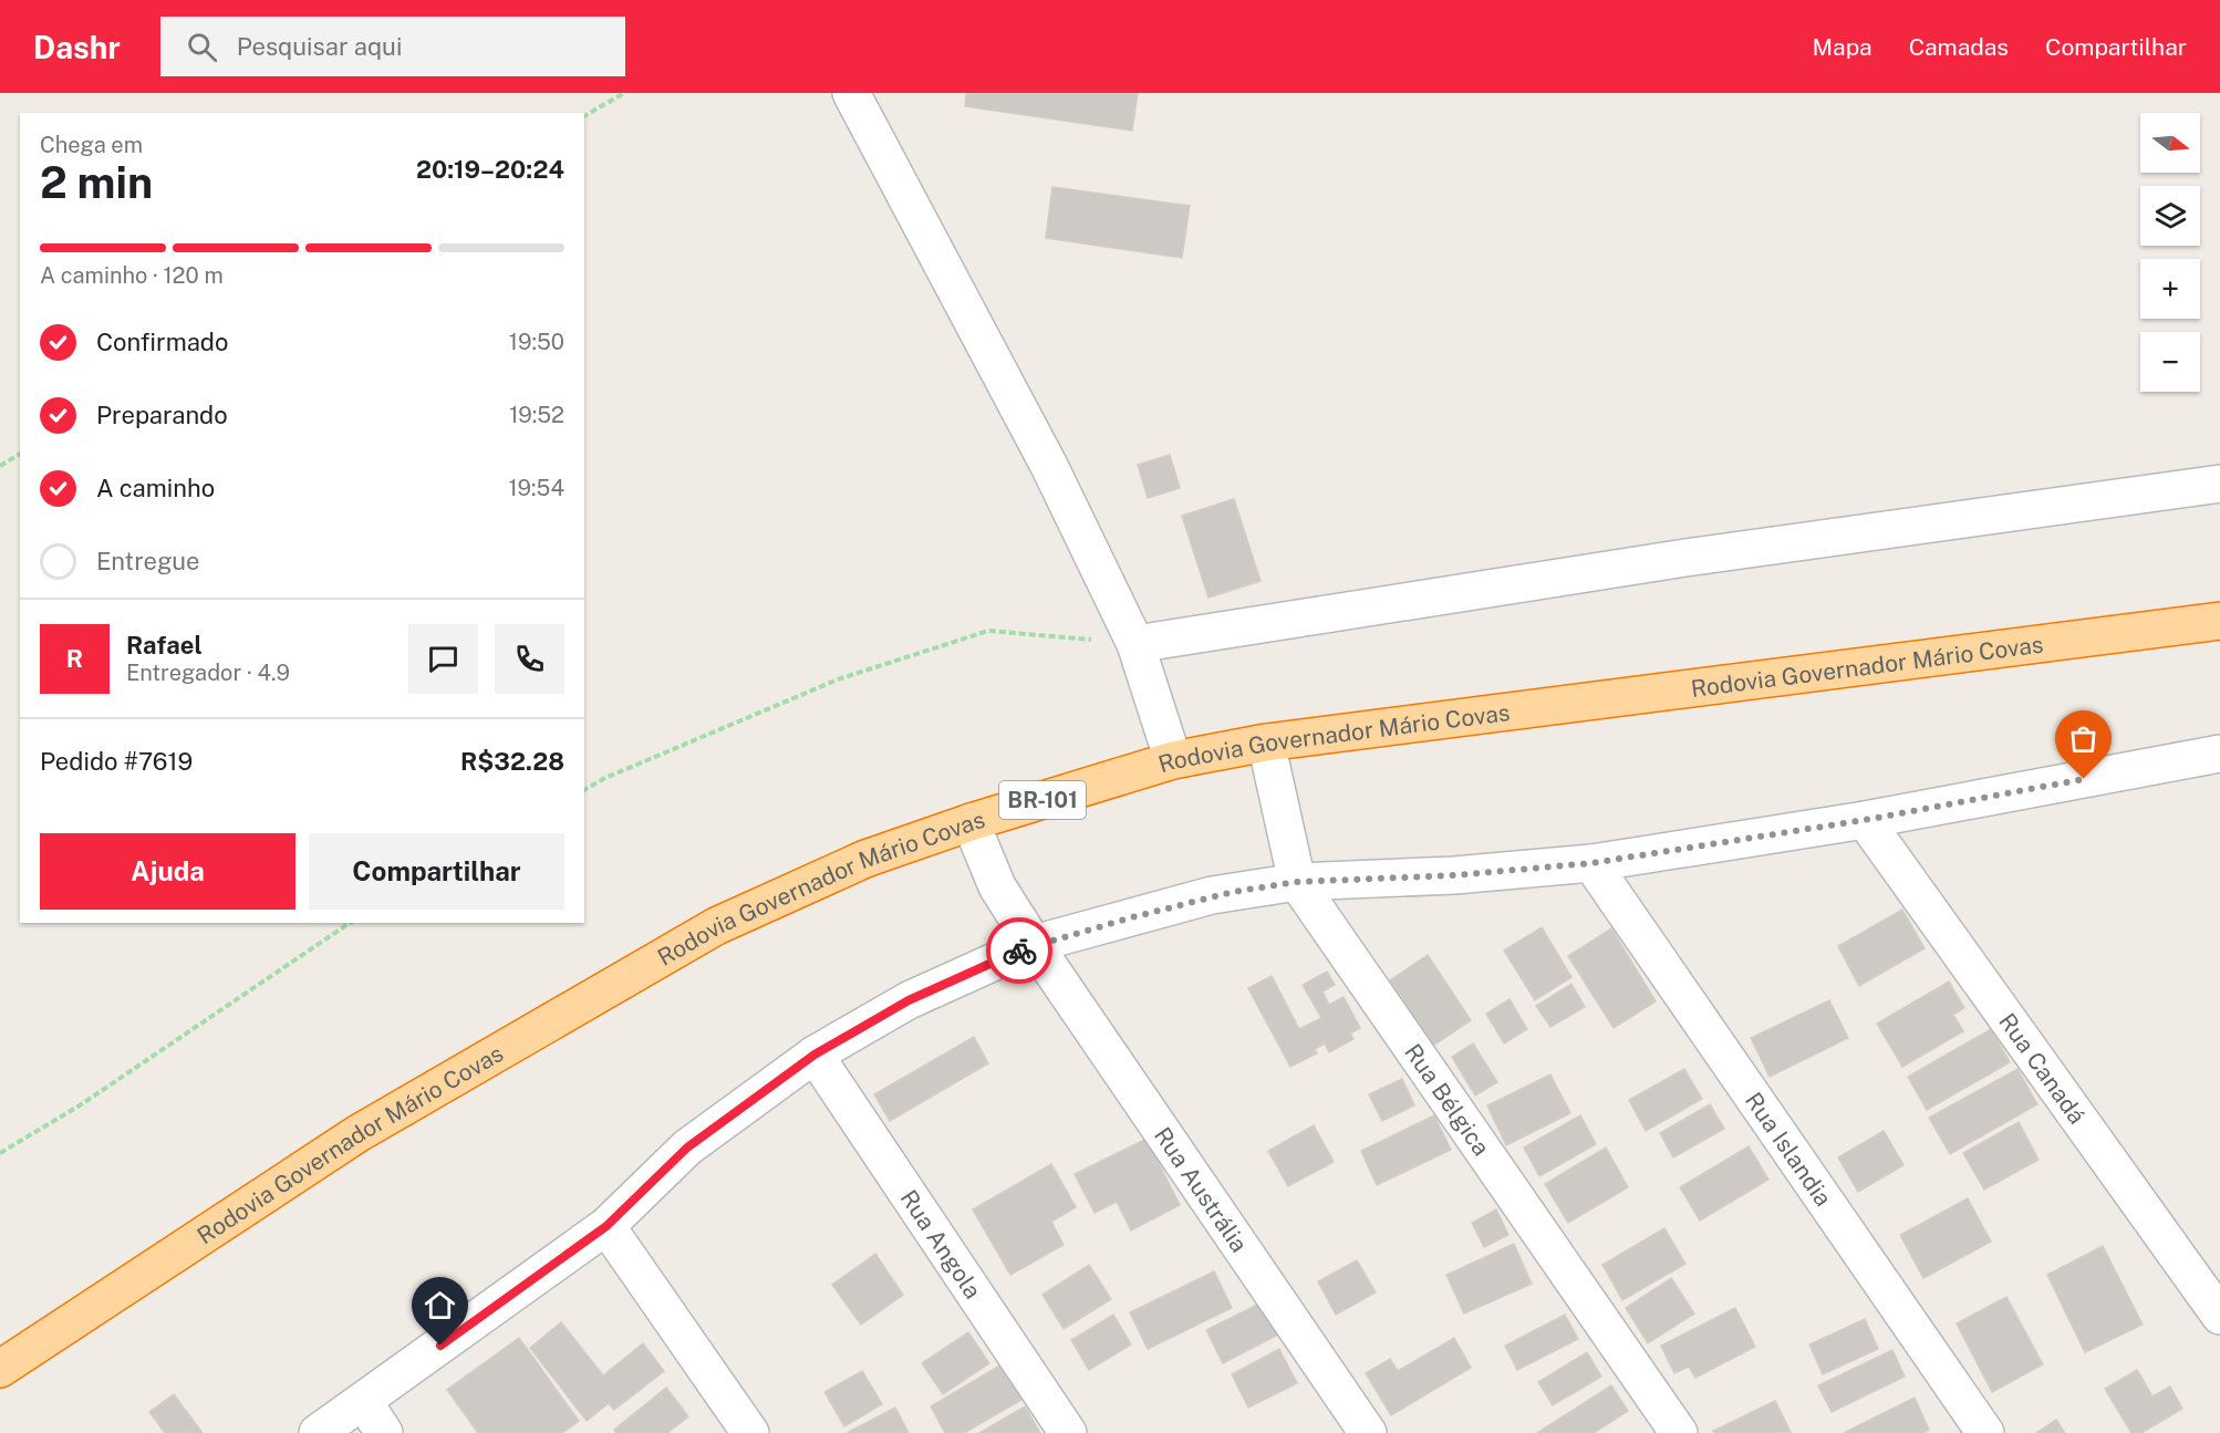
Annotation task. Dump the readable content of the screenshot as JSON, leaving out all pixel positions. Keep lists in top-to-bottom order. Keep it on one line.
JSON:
{"streets":{"highway":["Rodovia Governador Mário Covas","BR-101"],"street":["Rua Canadá","Rua Bélgica","Rua Islandia","Rua Austrália","Rua Angola"]},"crossings":[["Rodovia Governador Mário Covas","Rua Bélgica"],["Rodovia Governador Mário Covas","Rua Austrália"]],"north":"right","page":{"header":"Dashr","search":"Pesquisar aqui","nav":["Mapa","Camadas","Compartilhar"],"map_buttons":["+","−"],"heading":["2 min","Chega em","20:19–20:24"],"panel":["Rafael","Entregador · 4.9","Pedido #7619","R$32.28"],"bar":"A caminho · 120 m","list":[["Confirmado","19:50"],["Preparando","19:52"],["A caminho","19:54"],"Entregue"],"round":"R","buttons":["Ajuda","Compartilhar"]}}
